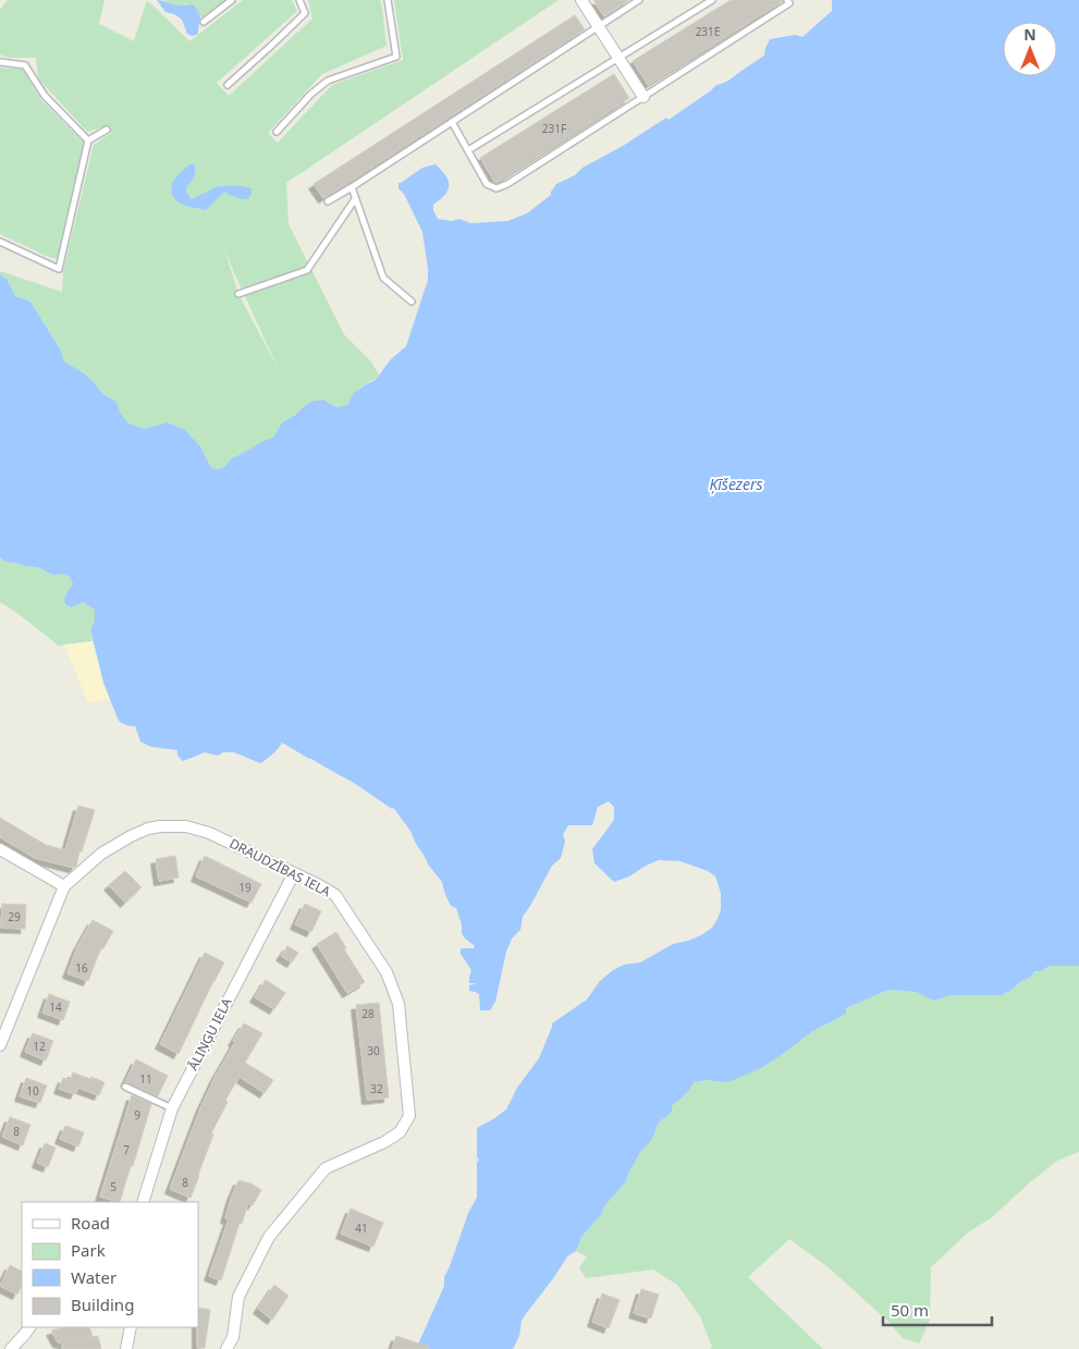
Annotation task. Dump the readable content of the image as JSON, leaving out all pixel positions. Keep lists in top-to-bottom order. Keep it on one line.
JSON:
{"streets":{"street":["DRAUDZĪBAS IELA","ĀLIŅĢU IELA"]},"crossings":[["DRAUDZĪBAS IELA","ĀLIŅĢU IELA"]],"water":["Ķīšezers"],"house_numbers":["231E","231F","19","29","16","14","28","12","30","11","32","10","9","8","7","8","5","41"],"legend":["Road","Park","Water","Building"],"scale_bar":"50 m","north":"top"}
